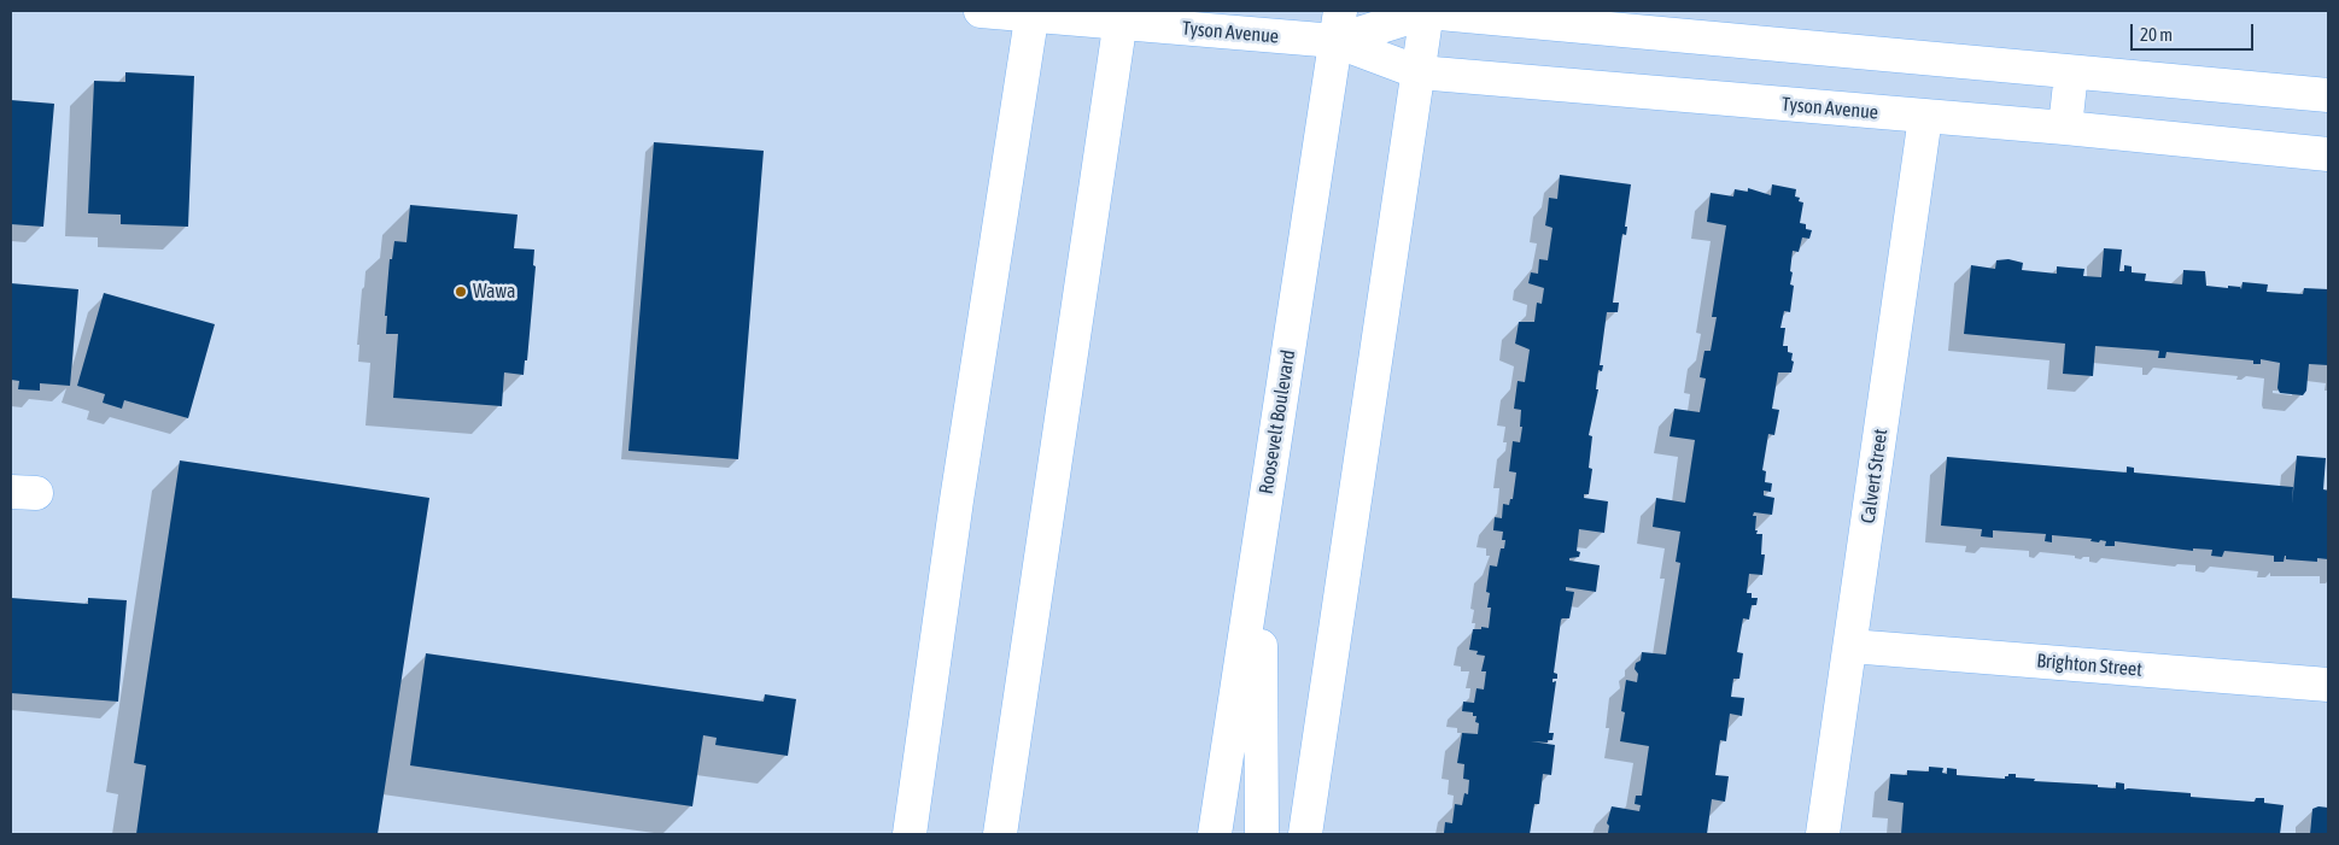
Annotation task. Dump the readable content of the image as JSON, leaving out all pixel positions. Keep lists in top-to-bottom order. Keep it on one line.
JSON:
{"streets":{"main road":["Tyson Avenue","Roosevelt Boulevard","Calvert Street","Brighton Street"]},"crossings":[["Tyson Avenue","Roosevelt Boulevard"],["Tyson Avenue","Calvert Street"],["Calvert Street","Brighton Street"]],"places":["Wawa"],"scale_bar":"20 m"}
